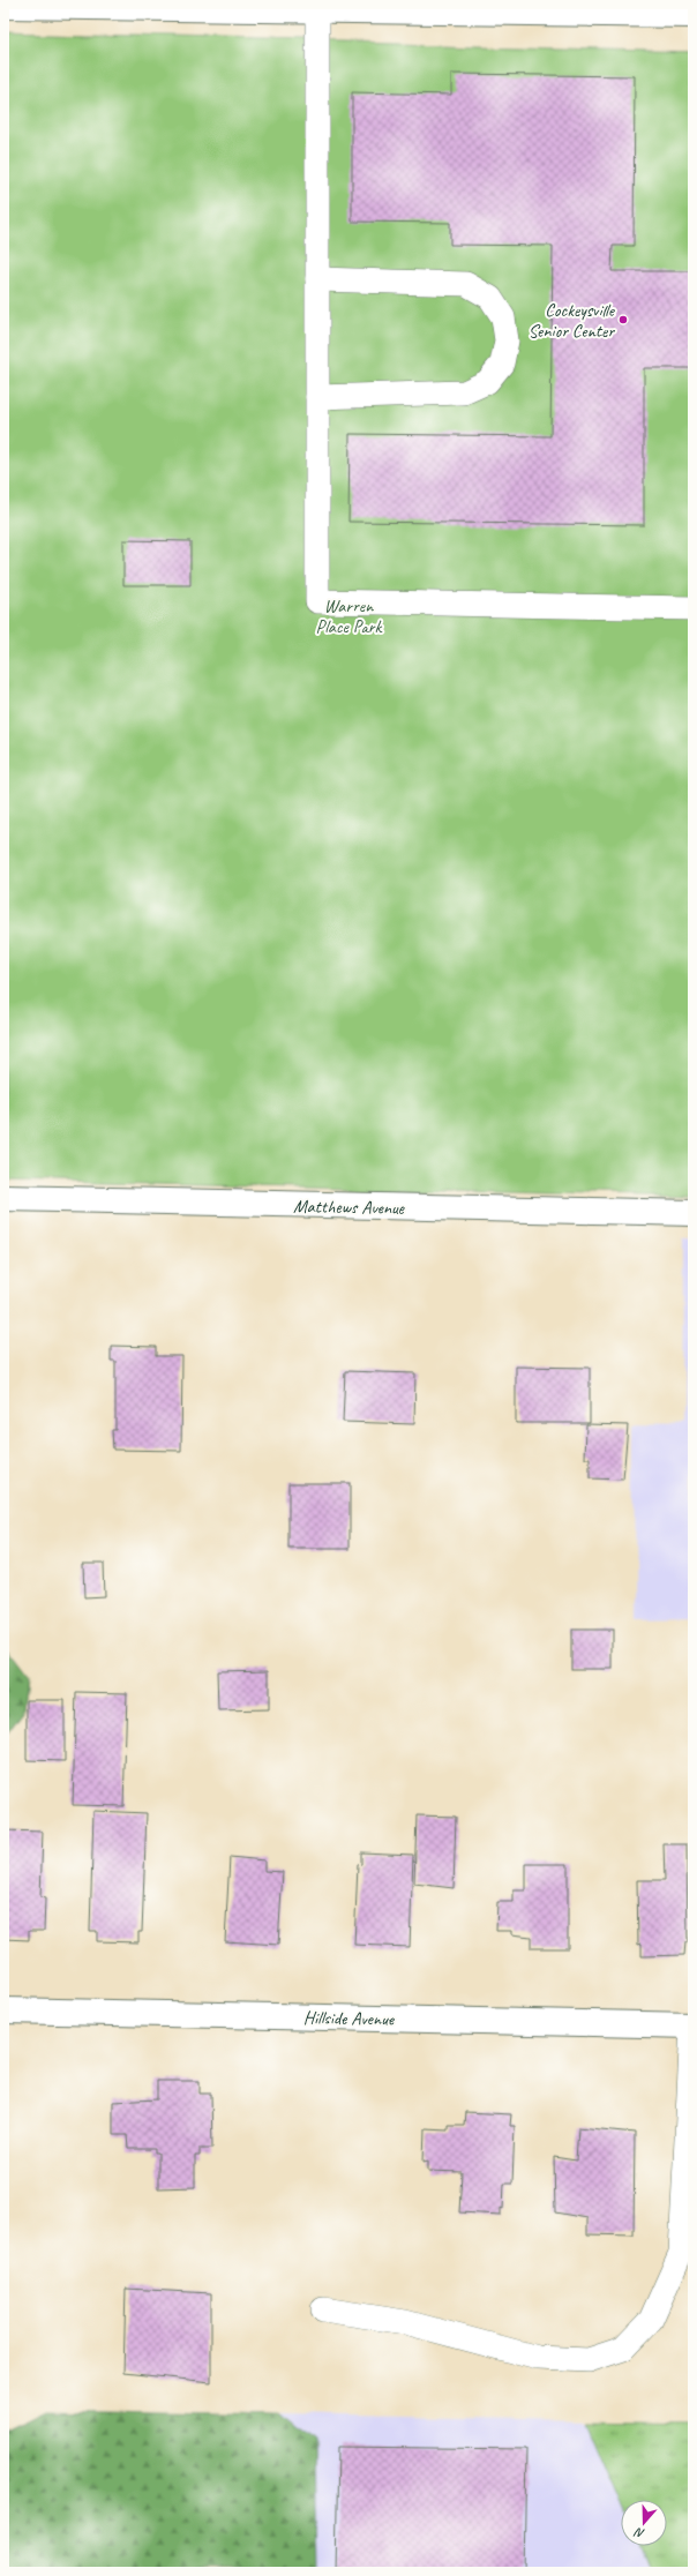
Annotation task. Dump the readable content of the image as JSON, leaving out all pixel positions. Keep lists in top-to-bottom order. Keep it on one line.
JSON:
{"streets":{"street":["Matthews Avenue","Hillside Avenue"]},"parks":["Warren Place Park"],"places":["Cockeysville Senior Center"],"north":"bottom"}
